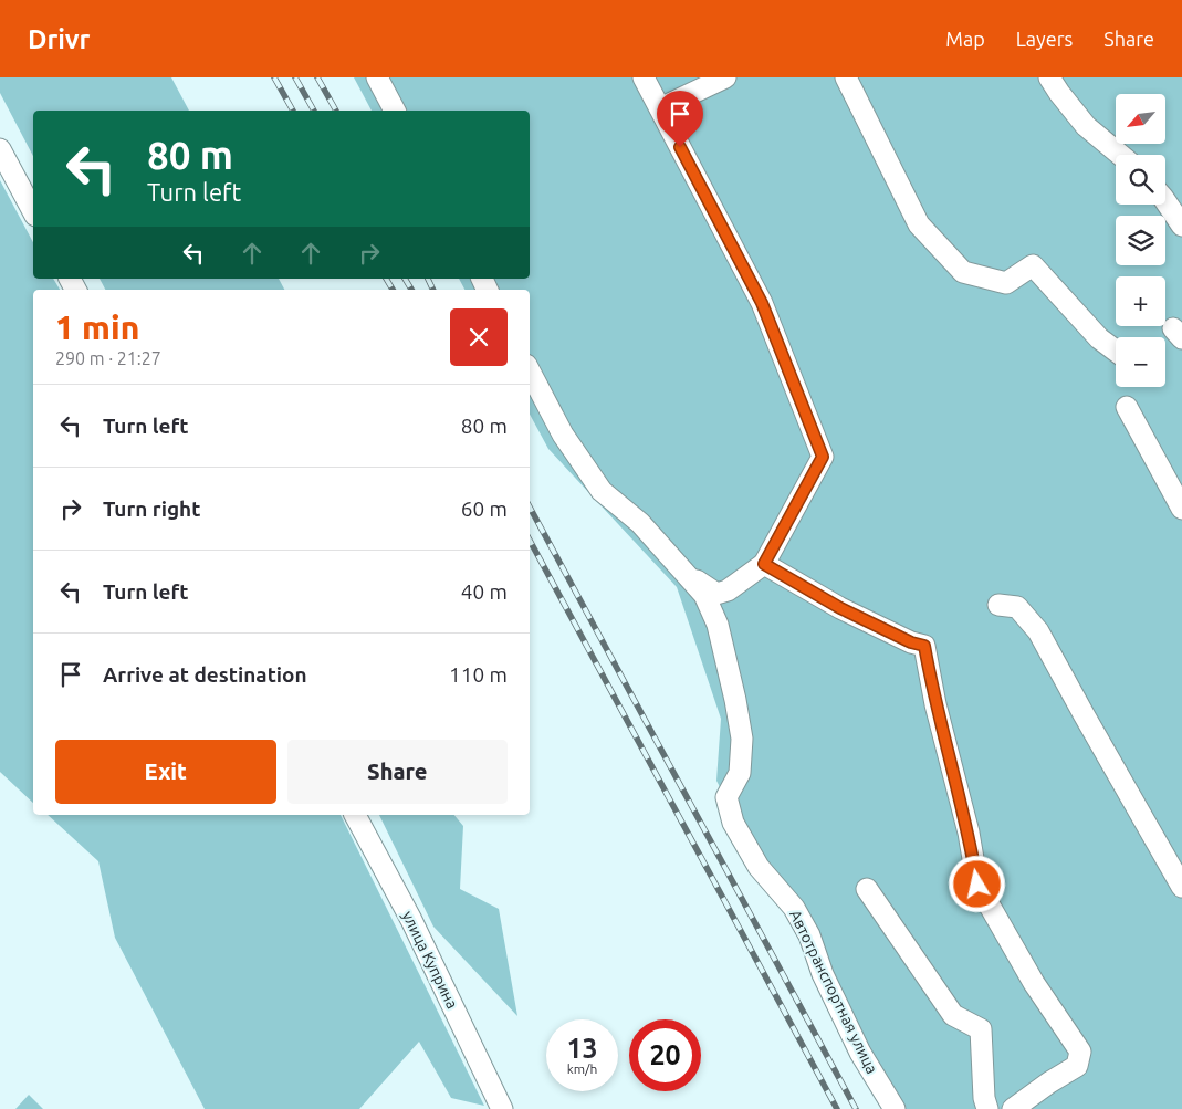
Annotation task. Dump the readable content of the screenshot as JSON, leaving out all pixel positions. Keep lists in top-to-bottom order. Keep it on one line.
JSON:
{"streets":{"street":["улица Куприна","Автотранспортная улица"]},"north":"bottom left","page":{"header":"Drivr","nav":["Map","Layers","Share"],"map_buttons":["+","−"],"turn":["80 m","Turn left"],"heading":["1 min","290 m · 21:27"],"list":[{"name":"Turn left","value":"80 m"},{"name":"Turn right","value":"60 m"},{"name":"Turn left","value":"40 m"},{"name":"Arrive at destination","value":"110 m"}],"buttons":["Exit","Share"],"speed":"13 km/h","limit":"20"}}
